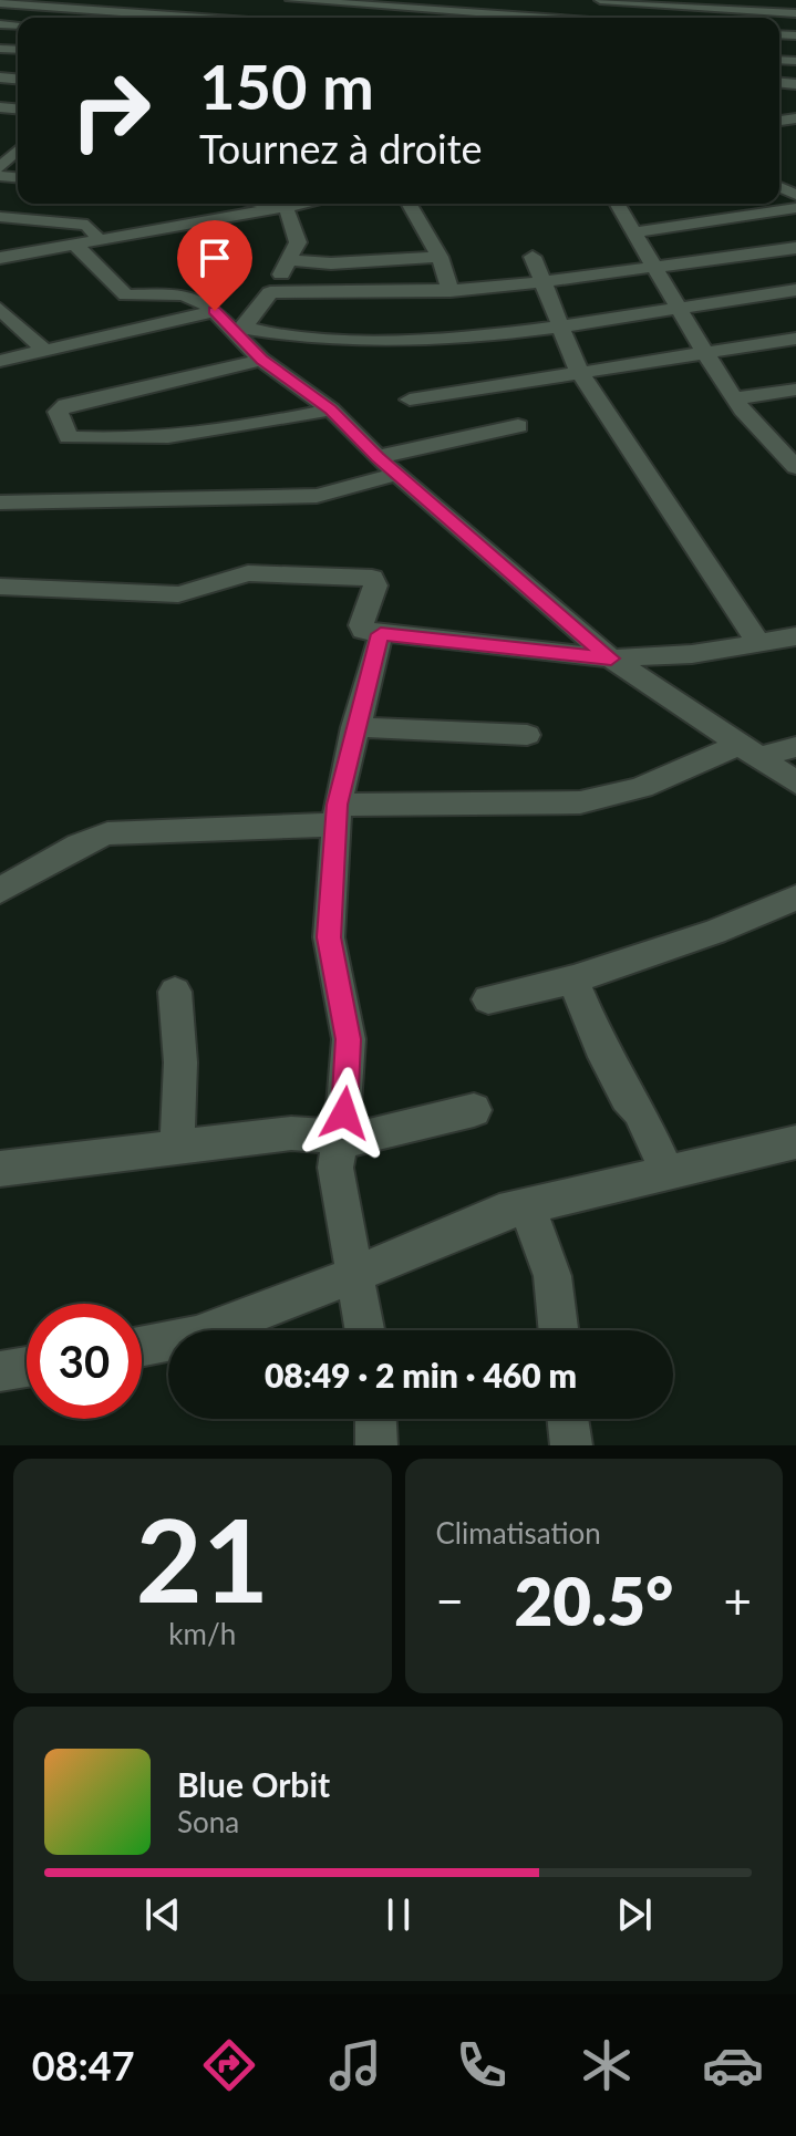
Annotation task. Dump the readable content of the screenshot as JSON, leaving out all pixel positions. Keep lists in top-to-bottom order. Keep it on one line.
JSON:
{"page":{"turn":["150 m","Tournez à droite"],"limit":"30","trip":"08:49 · 2 min · 460 m","tile":[["21","km/h"],"Climatisation"],"heat":["−","20.5°","+"],"song":["Blue Orbit","Sona"],"tabs":"08:47"}}
